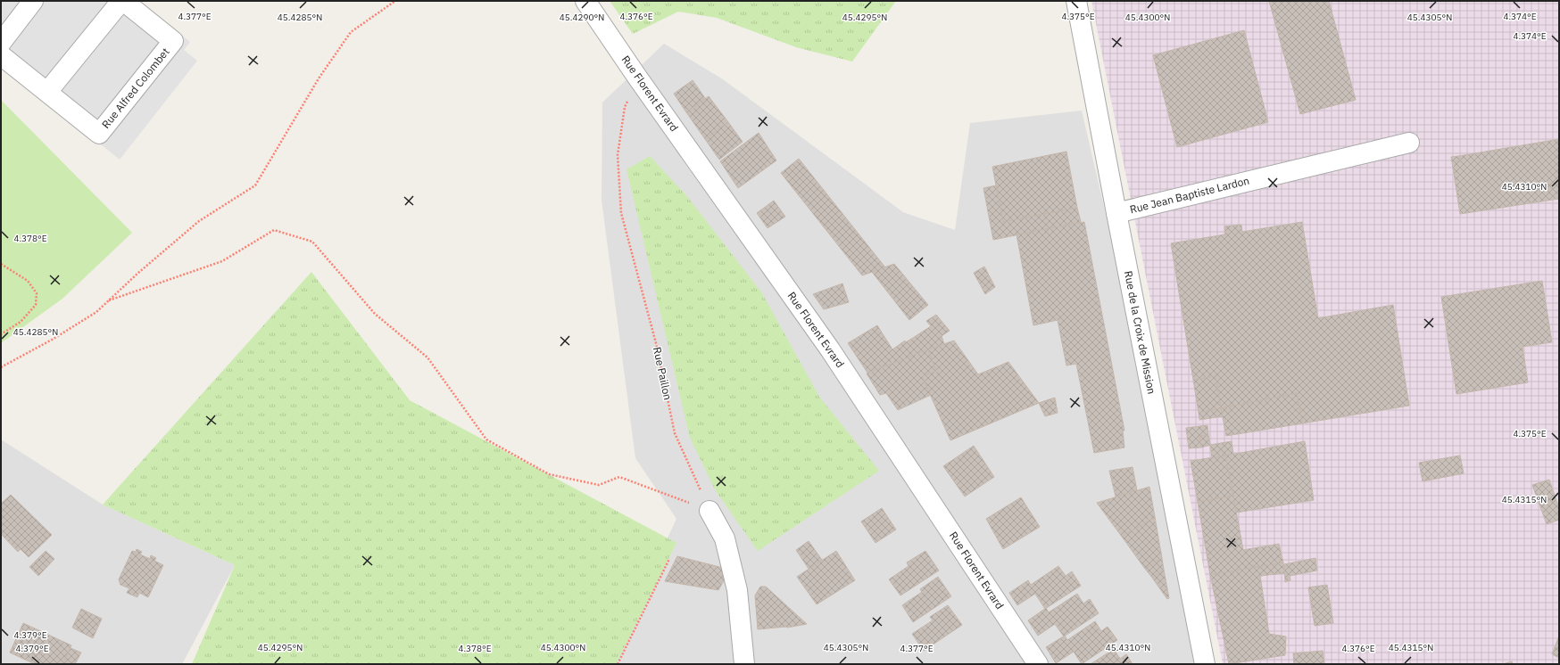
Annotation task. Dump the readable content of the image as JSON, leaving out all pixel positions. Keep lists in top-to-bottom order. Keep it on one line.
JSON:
{"streets":{"street":["Rue Alfred Colombet","Rue Florent Evrard","Rue Jean Baptiste Lardon","Rue de la Croix de Mission"],"path":["Rue Paillon"]},"crossings":[["Rue Florent Evrard","Rue Paillon"],["Rue Jean Baptiste Lardon","Rue de la Croix de Mission"]],"coordinates":["4.377°E","4.376°E","4.375°E","4.374°E","45.4285°N","45.4290°N","45.4295°N","45.4300°N","45.4305°N","45.4310°N","4.378°E","45.4315°N","4.379°E"]}
